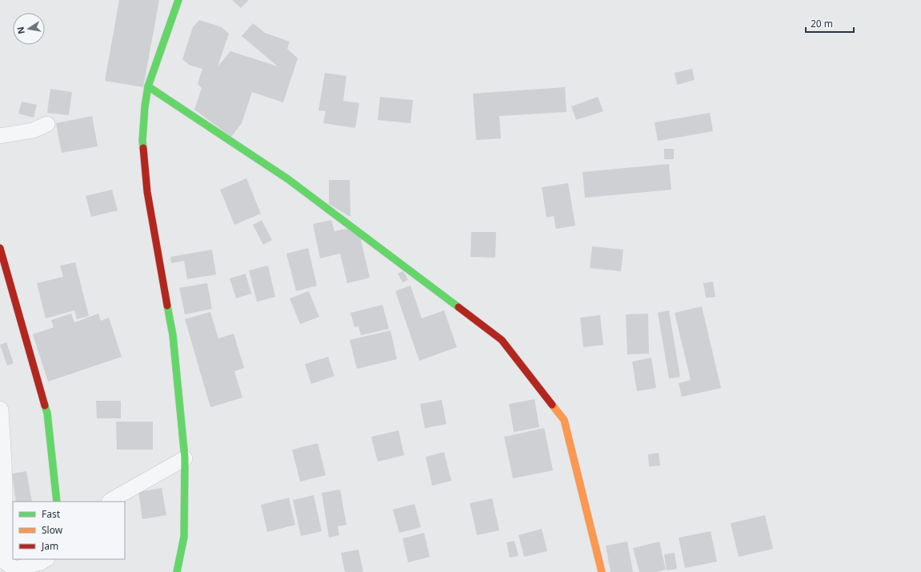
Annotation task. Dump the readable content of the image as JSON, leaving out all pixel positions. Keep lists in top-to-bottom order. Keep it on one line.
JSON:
{"legend":["Fast","Slow","Jam"],"scale_bar":"20 m","north":"left"}
